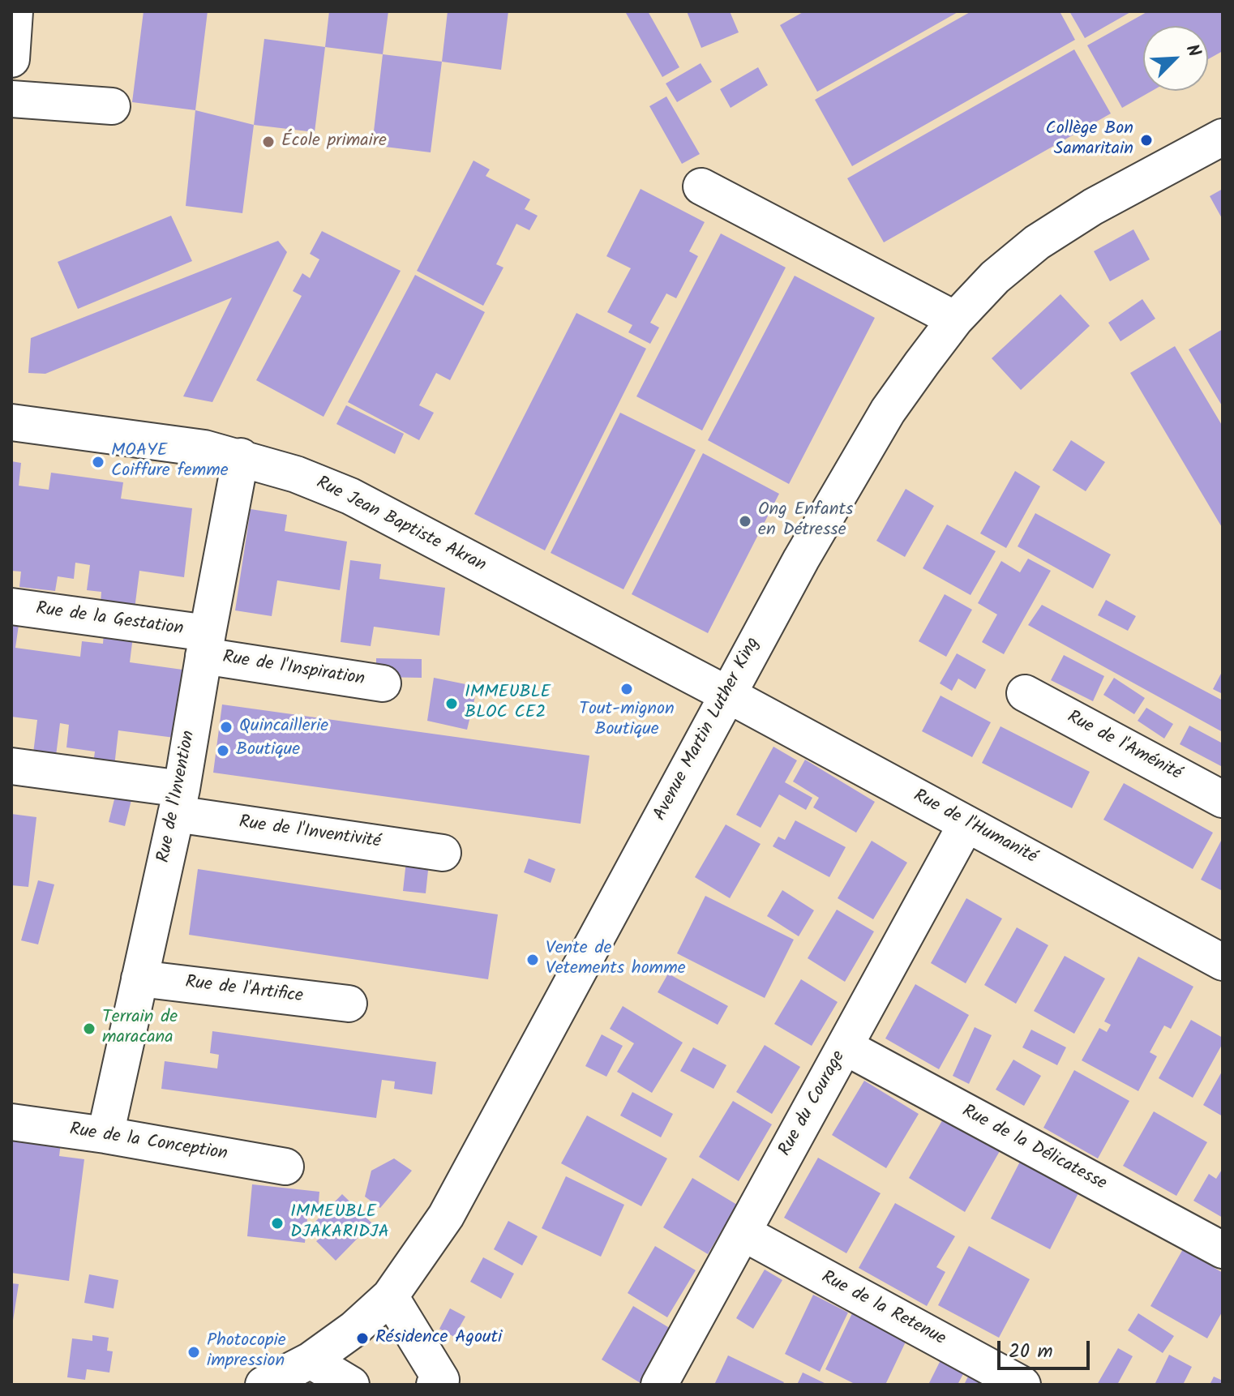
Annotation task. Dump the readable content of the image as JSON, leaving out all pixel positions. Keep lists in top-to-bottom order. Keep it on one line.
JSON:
{"streets":{"street":["Rue Jean Baptiste Akran","Rue de la Gestation","Rue de l'Inspiration","Avenue Martin Luther King","Rue de l'Aménité","Rue de l'Invention","Rue de l'Humanité","Rue de l'Inventivité","Rue de l'Artifice","Rue du Courage","Rue de la Conception","Rue de la Délicatesse","Rue de la Retenue"]},"crossings":[["Rue Jean Baptiste Akran","Avenue Martin Luther King"],["Rue Jean Baptiste Akran","Rue de l'Invention"],["Rue Jean Baptiste Akran","Rue de l'Humanité"],["Rue de la Gestation","Rue de l'Inspiration"],["Rue de la Gestation","Rue de l'Invention"],["Rue de l'Inspiration","Rue de l'Invention"],["Avenue Martin Luther King","Rue de l'Humanité"],["Rue de l'Invention","Rue de l'Inventivité"],["Rue de l'Invention","Rue de l'Artifice"],["Rue de l'Invention","Rue de la Conception"],["Rue de l'Humanité","Rue du Courage"],["Rue du Courage","Rue de la Délicatesse"],["Rue du Courage","Rue de la Retenue"]],"places":["Collège Bon Samaritain","École primaire","MOAYE Coiffure femme","Ong Enfants en Détresse","Tout-mignon Boutique","IMMEUBLE BLOC CE2","Quincaillerie","Boutique","Vente de Vetements homme","Terrain de maracana","IMMEUBLE DJAKARIDJA","Résidence Agouti","Photocopie impression"],"scale_bar":"20 m","north":"top right"}
